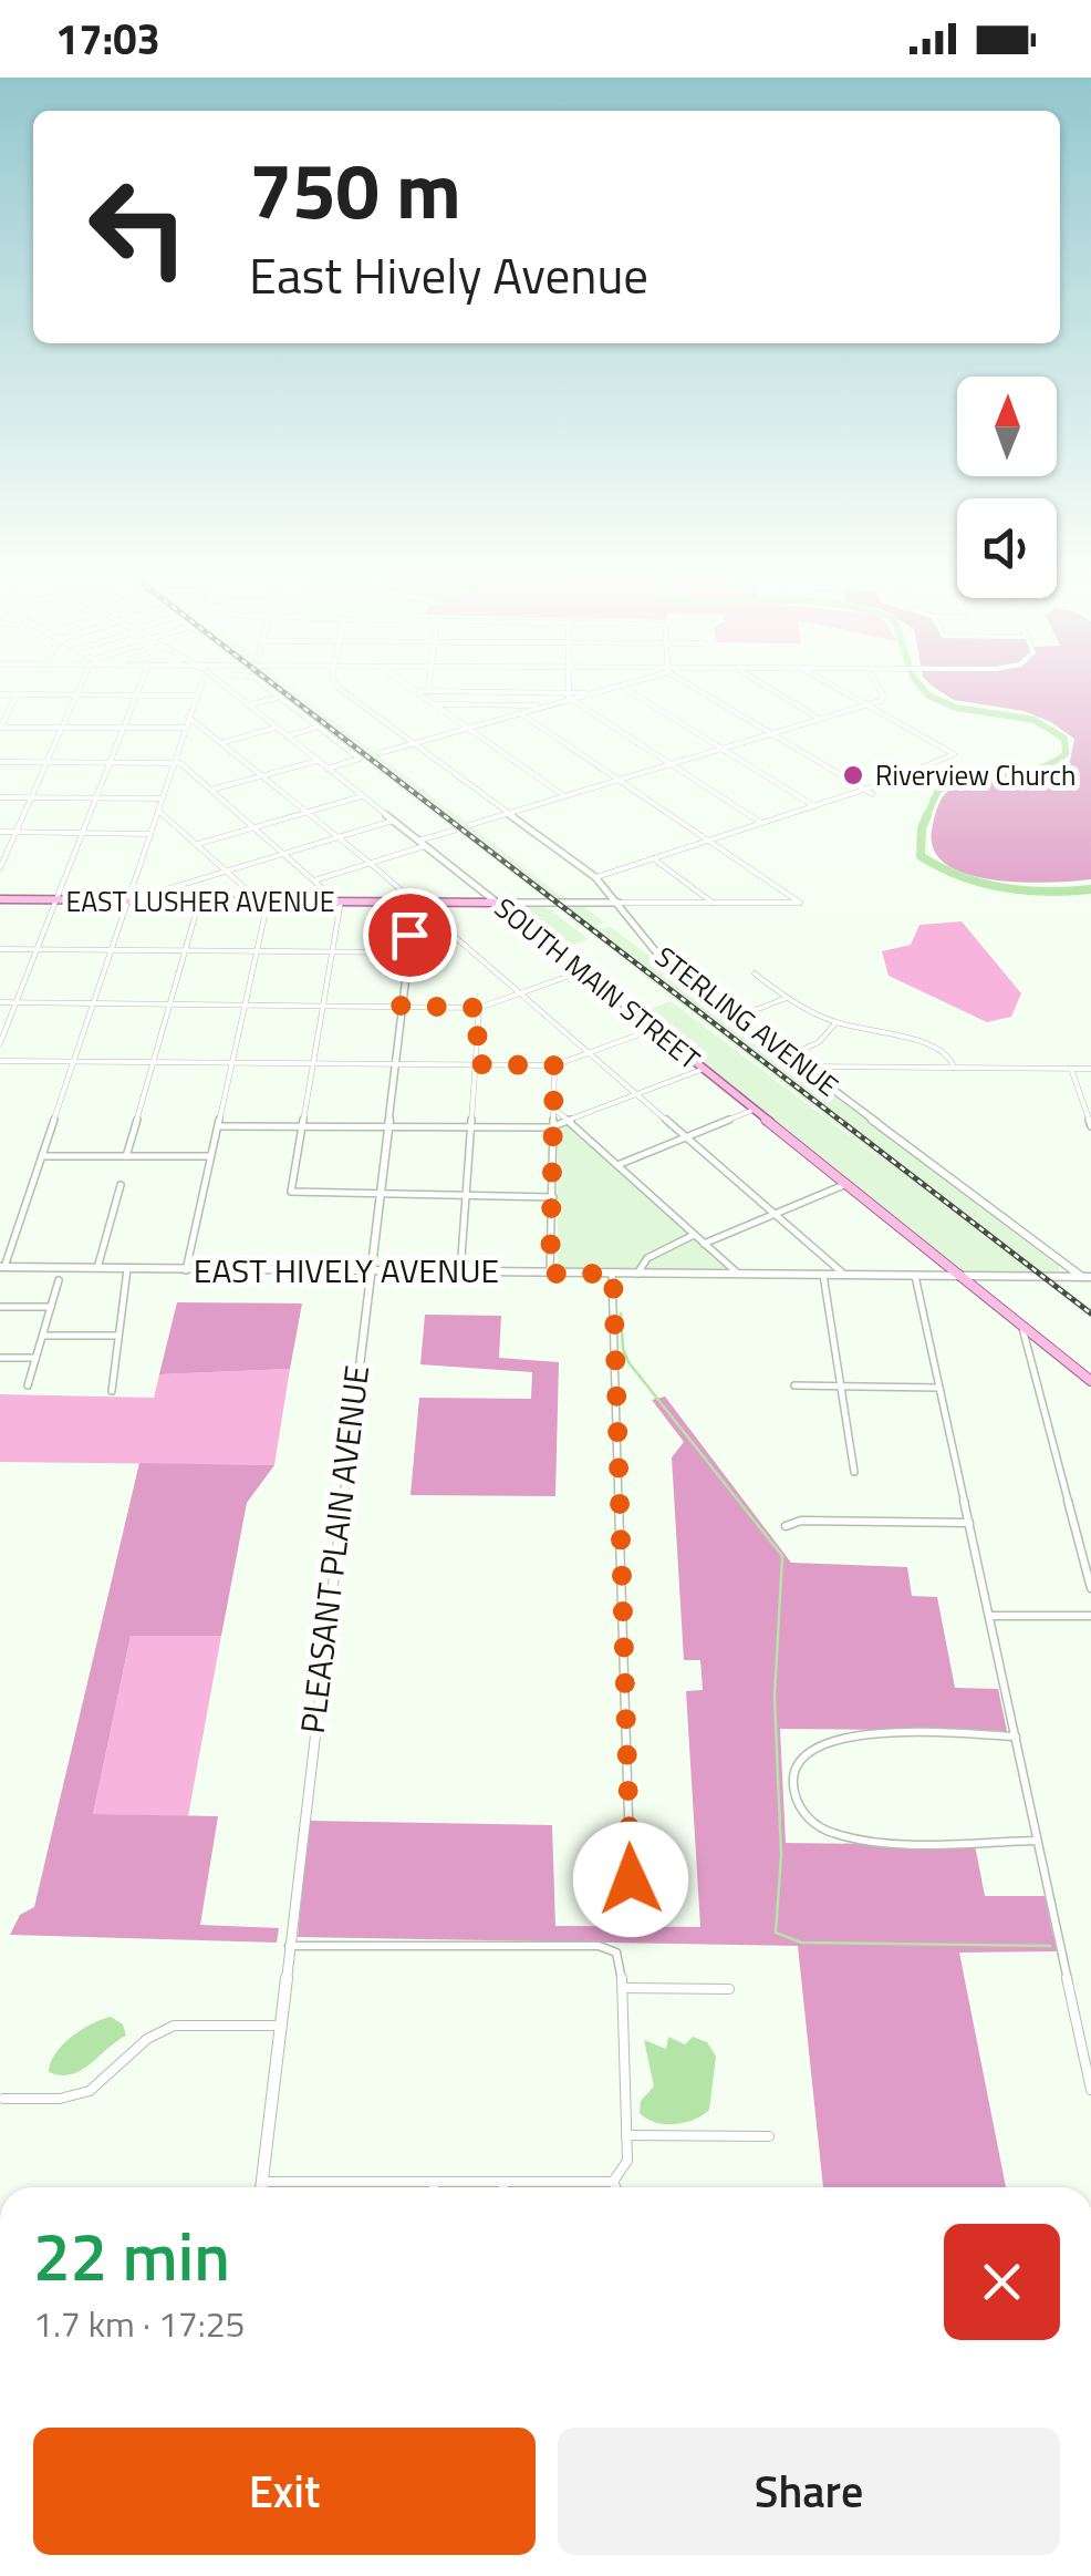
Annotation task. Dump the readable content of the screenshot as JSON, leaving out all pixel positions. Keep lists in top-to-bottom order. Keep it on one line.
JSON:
{"streets":{"main road":["EAST LUSHER AVENUE","SOUTH MAIN STREET"],"street":["STERLING AVENUE","EAST HIVELY AVENUE","PLEASANT PLAIN AVENUE"]},"crossings":[["EAST LUSHER AVENUE","SOUTH MAIN STREET"],["EAST LUSHER AVENUE","STERLING AVENUE"],["EAST LUSHER AVENUE","PLEASANT PLAIN AVENUE"],["SOUTH MAIN STREET","EAST HIVELY AVENUE"],["STERLING AVENUE","EAST HIVELY AVENUE"],["EAST HIVELY AVENUE","PLEASANT PLAIN AVENUE"]],"places":["Riverview Church"],"north":"top","page":{"status":"17:03","turn":["750 m","East Hively Avenue"],"heading":["22 min","1.7 km · 17:25"],"buttons":["Exit","Share"]}}
